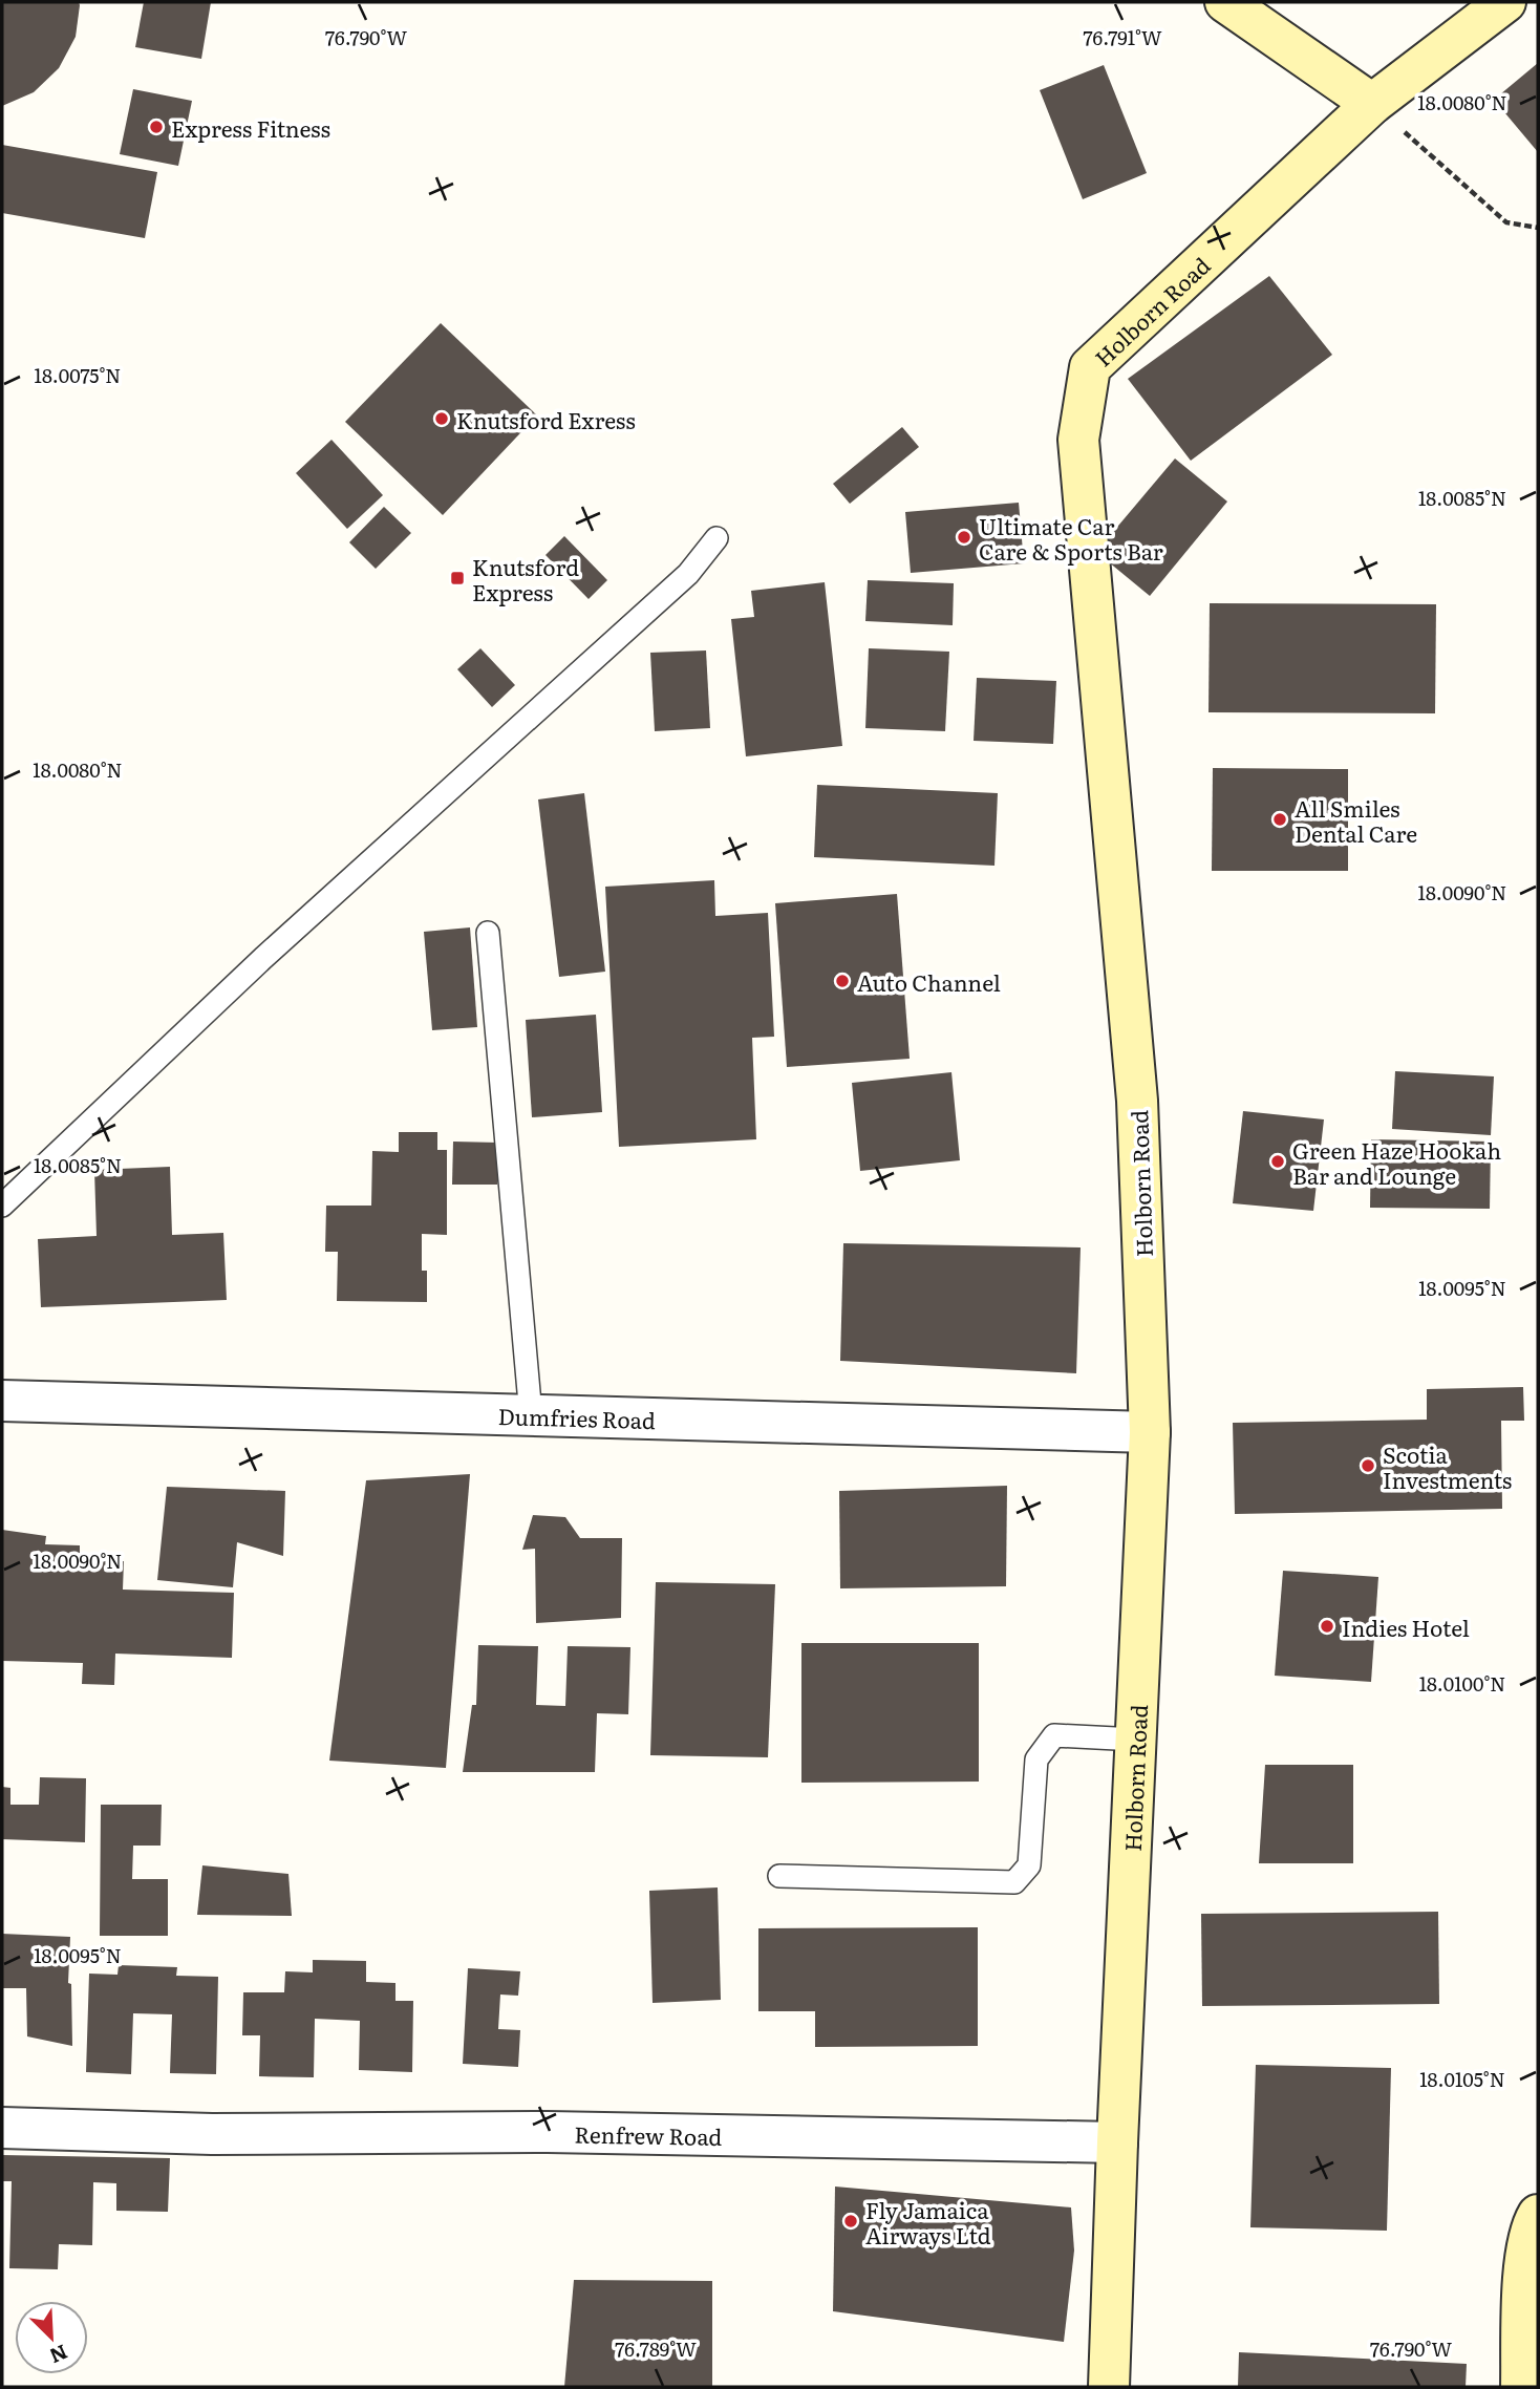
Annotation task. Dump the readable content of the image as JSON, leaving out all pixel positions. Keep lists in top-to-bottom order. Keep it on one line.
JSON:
{"streets":{"street":["Holborn Road","Dumfries Road","Renfrew Road"]},"crossings":[["Holborn Road","Dumfries Road"],["Holborn Road","Renfrew Road"]],"places":{"other":["Express Fitness","Knutsford Exress","Ultimate Car Care & Sports Bar","All Smiles Dental Care","Auto Channel","Green Haze Hookah Bar and Lounge","Scotia Investments","Indies Hotel","Fly Jamaica Airways Ltd"],"transit":["Knutsford Express"]},"north":"bottom right","coordinates":["76.790°W","76.791°W","18.0080°N","18.0075°N","18.0085°N","18.0090°N","18.0095°N","18.0100°N","18.0105°N","76.789°W"]}
